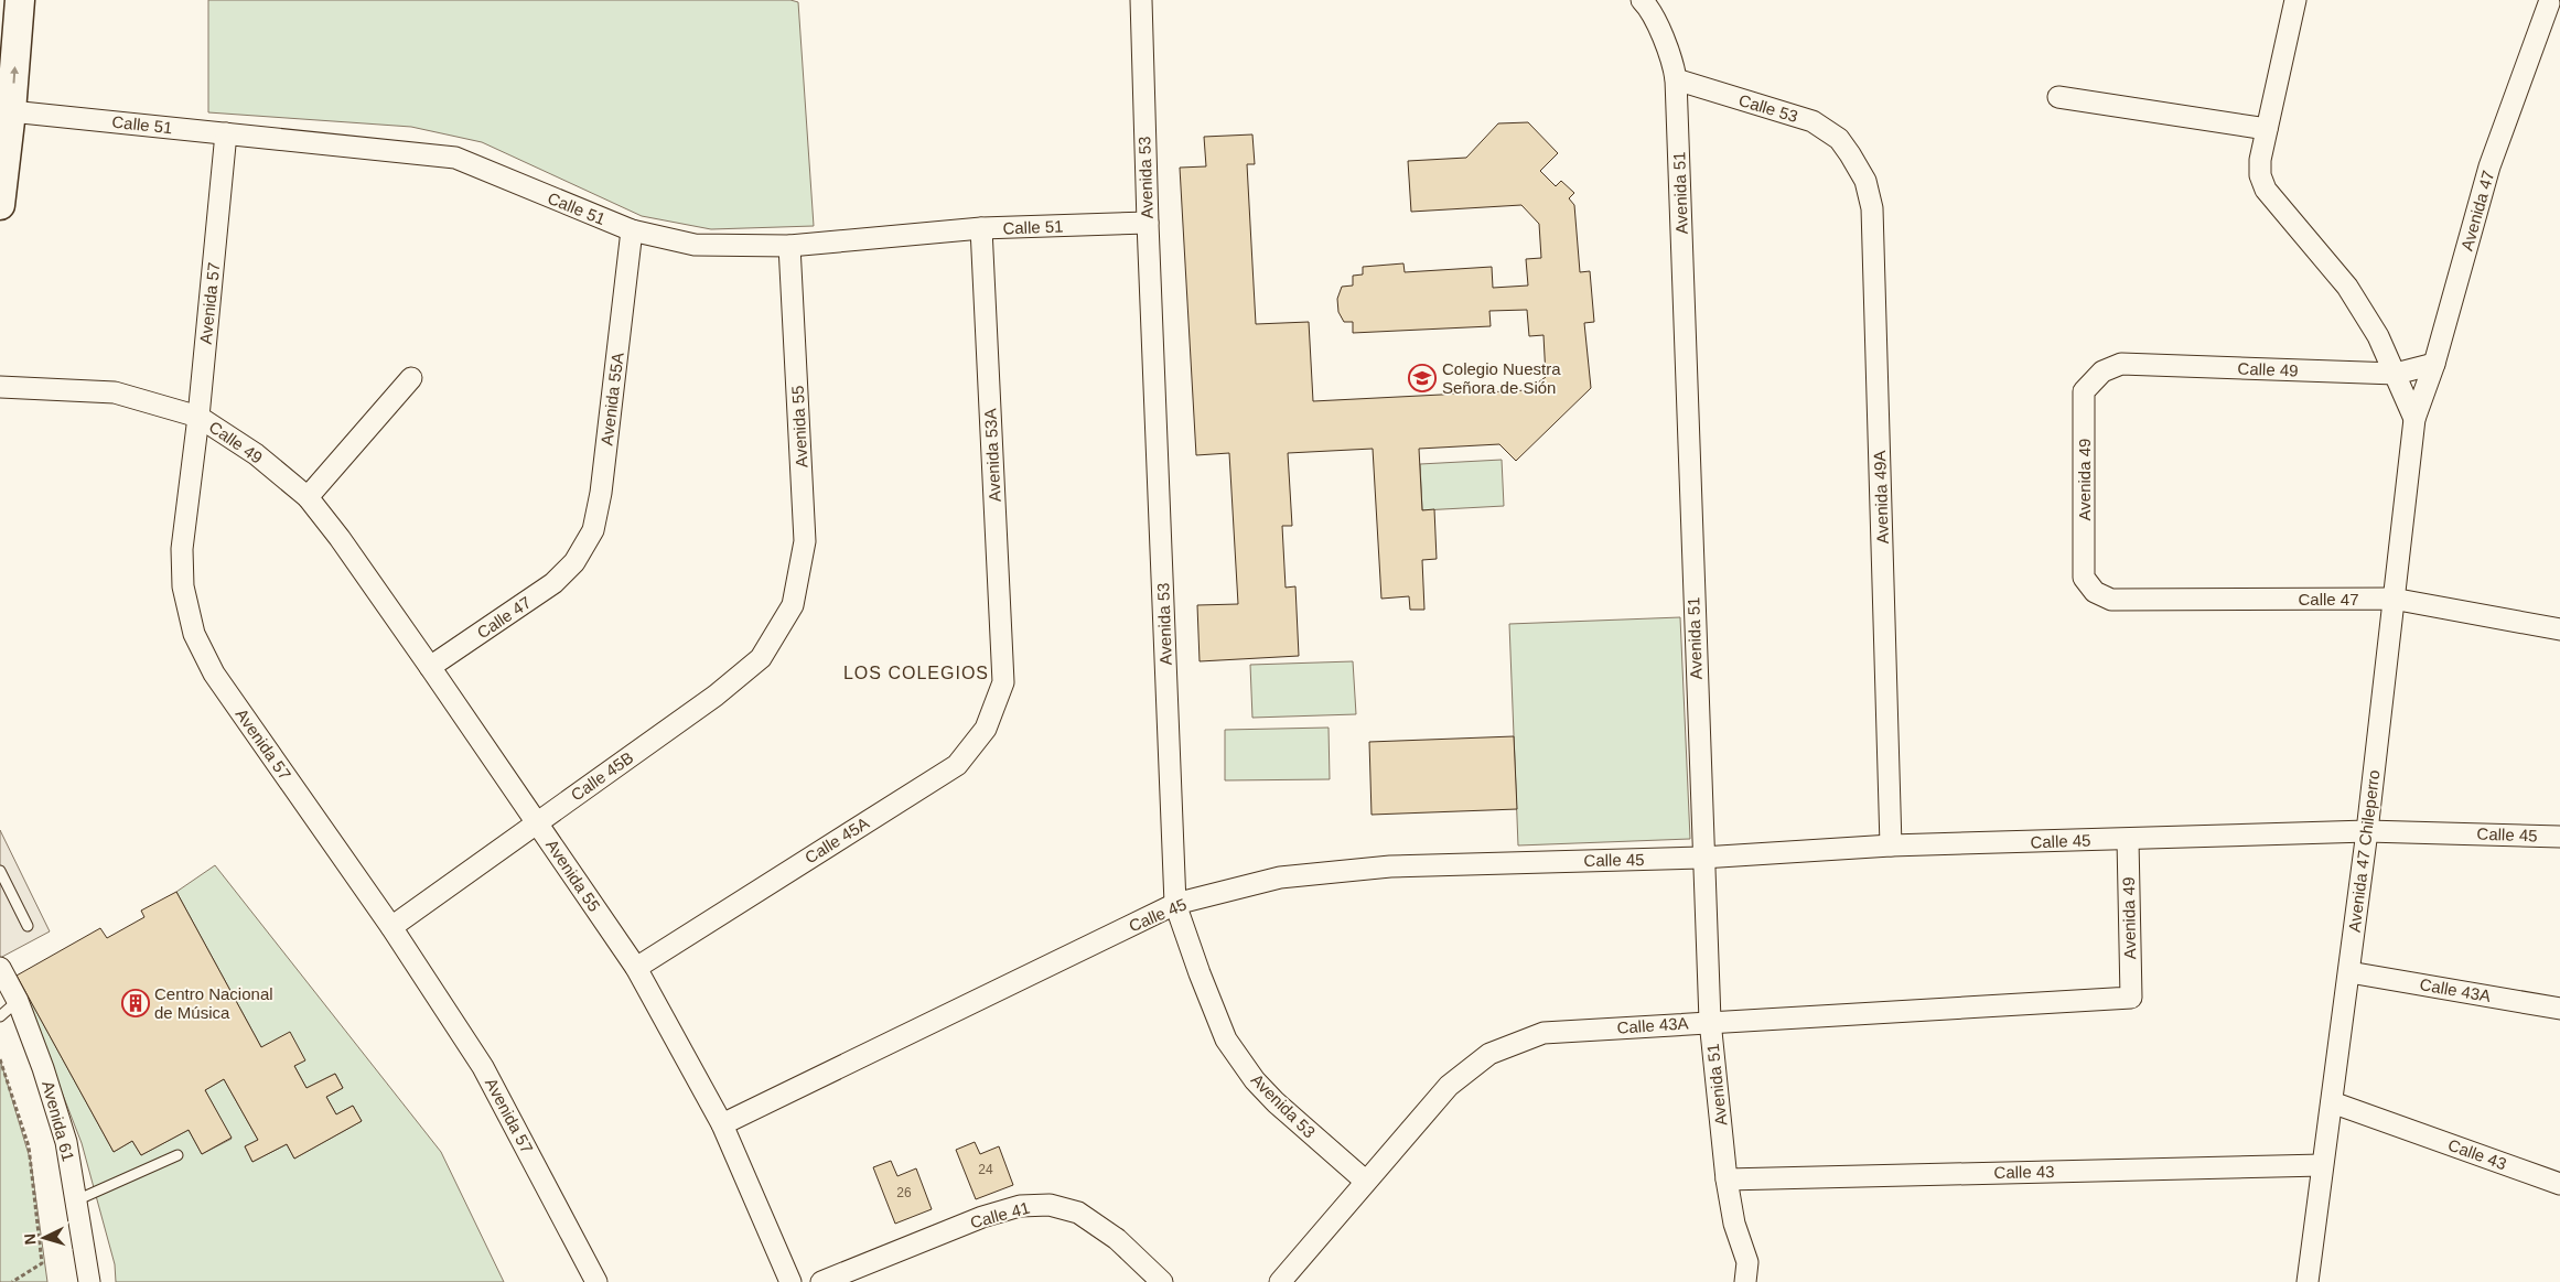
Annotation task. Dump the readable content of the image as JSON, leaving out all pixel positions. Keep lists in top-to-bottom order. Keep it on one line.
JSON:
{"streets":{"street":["Calle 53","Calle 51","Avenida 53","Avenida 51","Avenida 47","Avenida 57","Calle 49","Avenida 55A","Avenida 55","Avenida 53A","Avenida 49","Avenida 49A","Calle 47","Calle 45B","Calle 45","Calle 45A","Avenida 47 Chileperro","Calle 43A","Avenida 61","Calle 43","Calle 41"]},"crossings":[["Calle 53","Avenida 51"],["Calle 53","Avenida 49A"],["Calle 51","Avenida 53"],["Calle 51","Avenida 57"],["Calle 51","Avenida 55A"],["Calle 51","Avenida 55"],["Calle 51","Avenida 53A"],["Avenida 53","Calle 45"],["Avenida 53","Calle 43A"],["Avenida 51","Calle 45"],["Avenida 51","Calle 43A"],["Avenida 51","Calle 43"],["Avenida 47","Calle 49"],["Avenida 47","Avenida 47 Chileperro"],["Avenida 57","Calle 49"],["Avenida 57","Calle 45B"],["Calle 49","Avenida 55"],["Calle 49","Avenida 49"],["Avenida 55A","Calle 47"],["Avenida 55","Calle 47"],["Avenida 55","Calle 45B"],["Avenida 55","Calle 45"],["Avenida 55","Calle 45A"],["Avenida 53A","Calle 45A"],["Avenida 49","Calle 47"],["Avenida 49","Calle 45"],["Avenida 49","Calle 43A"],["Avenida 49A","Calle 45"],["Calle 47","Avenida 47 Chileperro"],["Calle 45","Avenida 47 Chileperro"],["Avenida 47 Chileperro","Calle 43A"],["Avenida 47 Chileperro","Calle 43"]],"districts":["LOS COLEGIOS"],"places":{"school or university":["Colegio Nuestra Señora de Sión"],"building":["Centro Nacional de Música"]},"house_numbers":["24","26"],"north":"left"}
